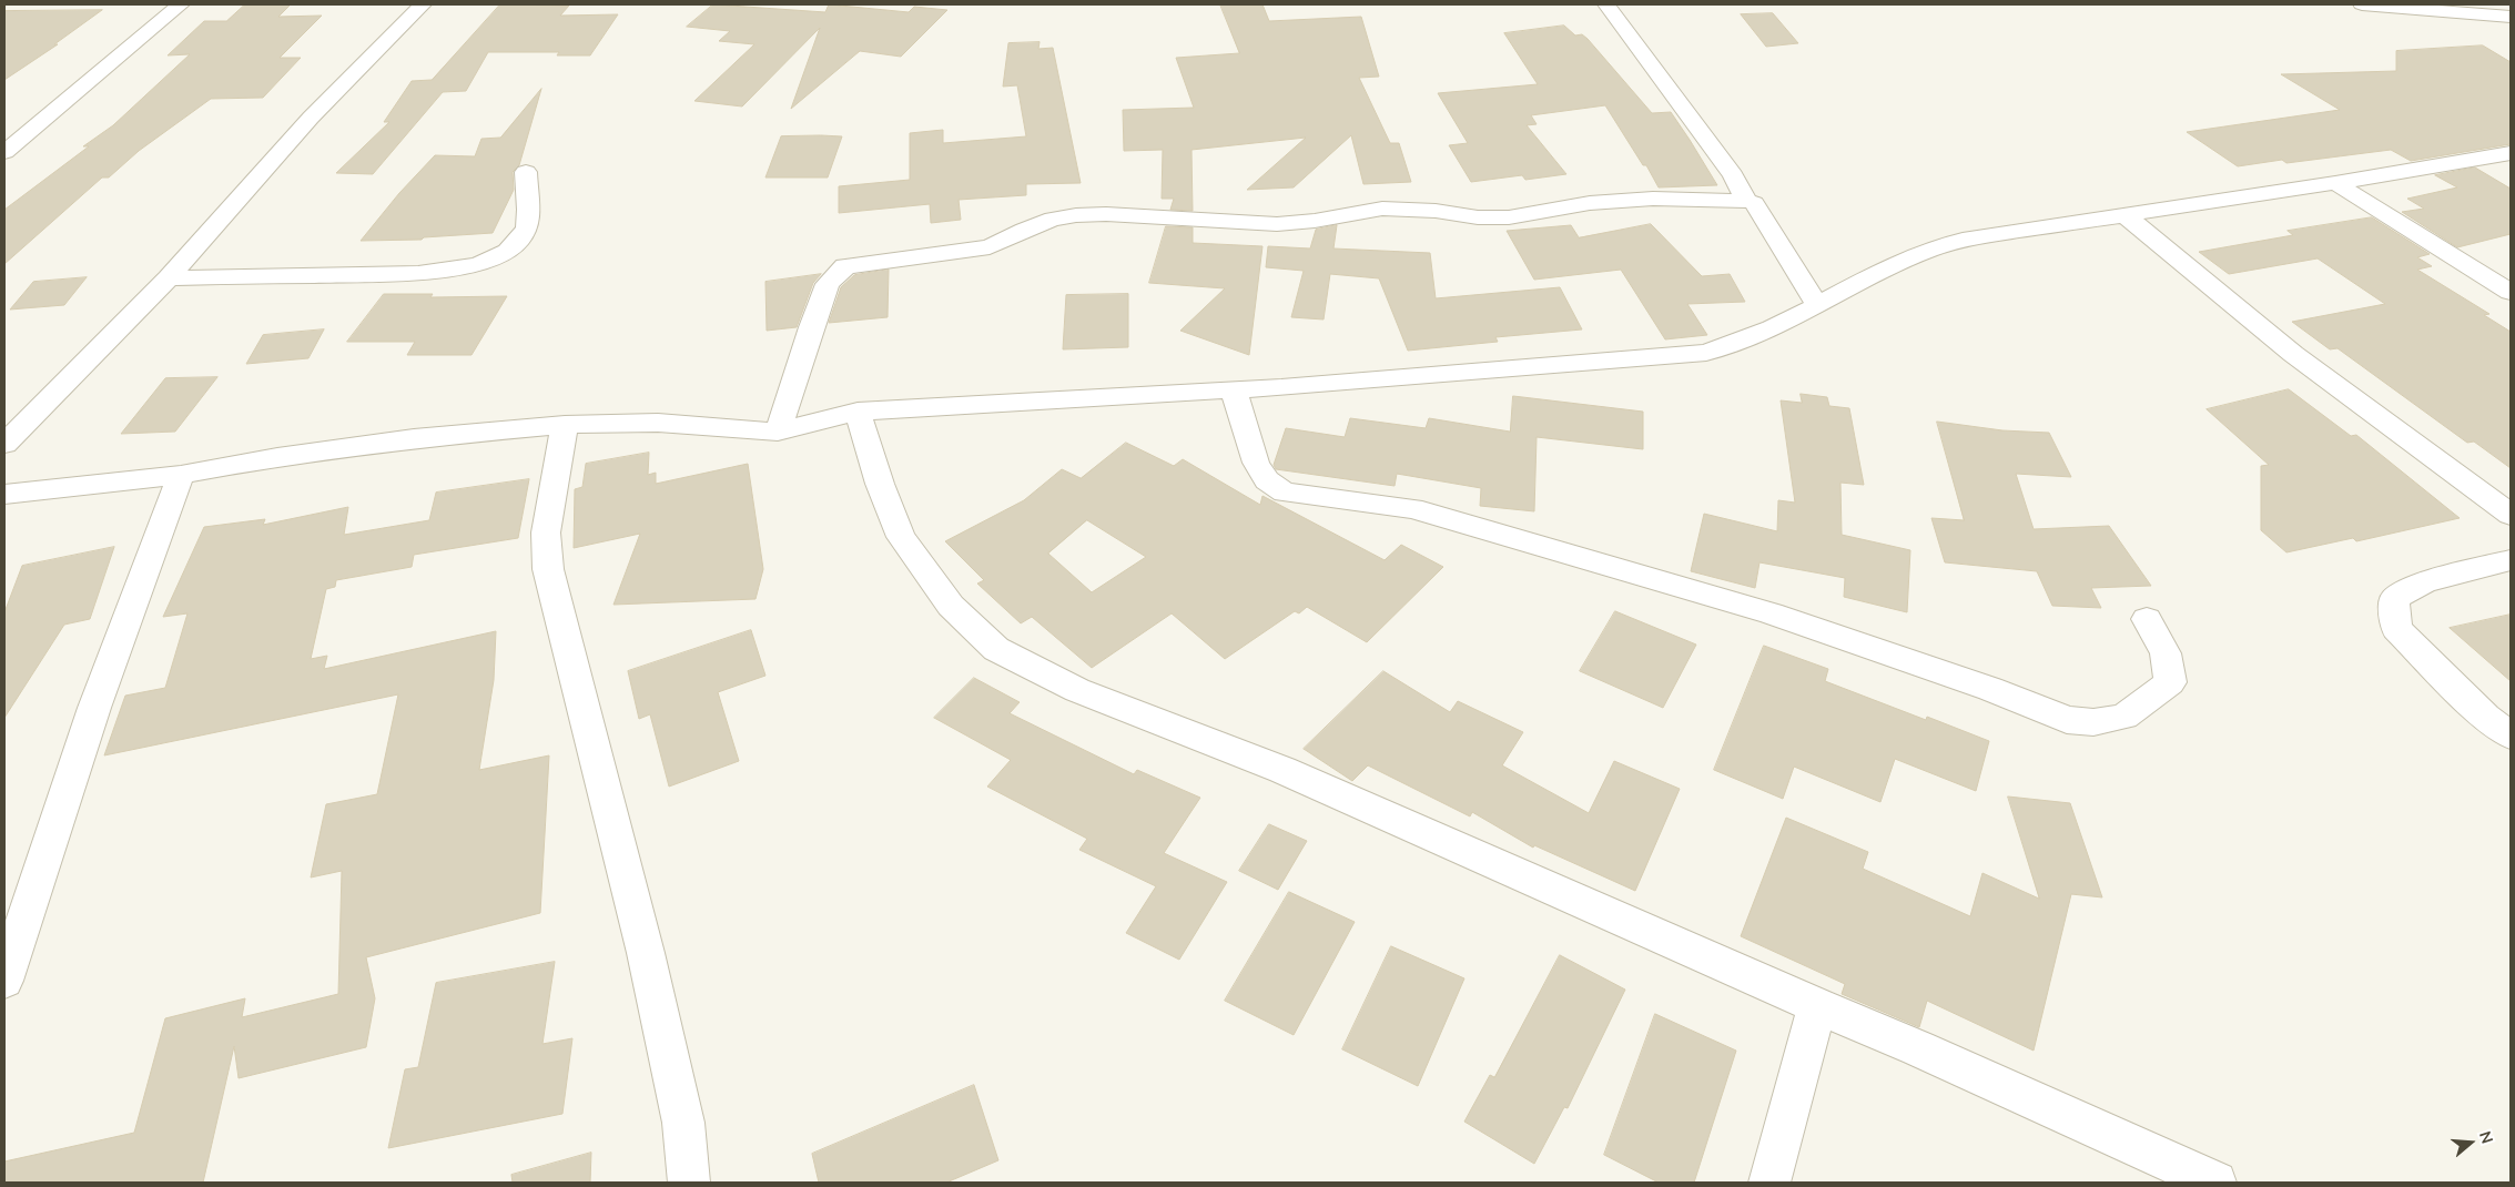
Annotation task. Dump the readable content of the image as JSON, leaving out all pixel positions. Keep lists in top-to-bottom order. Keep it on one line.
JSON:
{"north":"right"}
